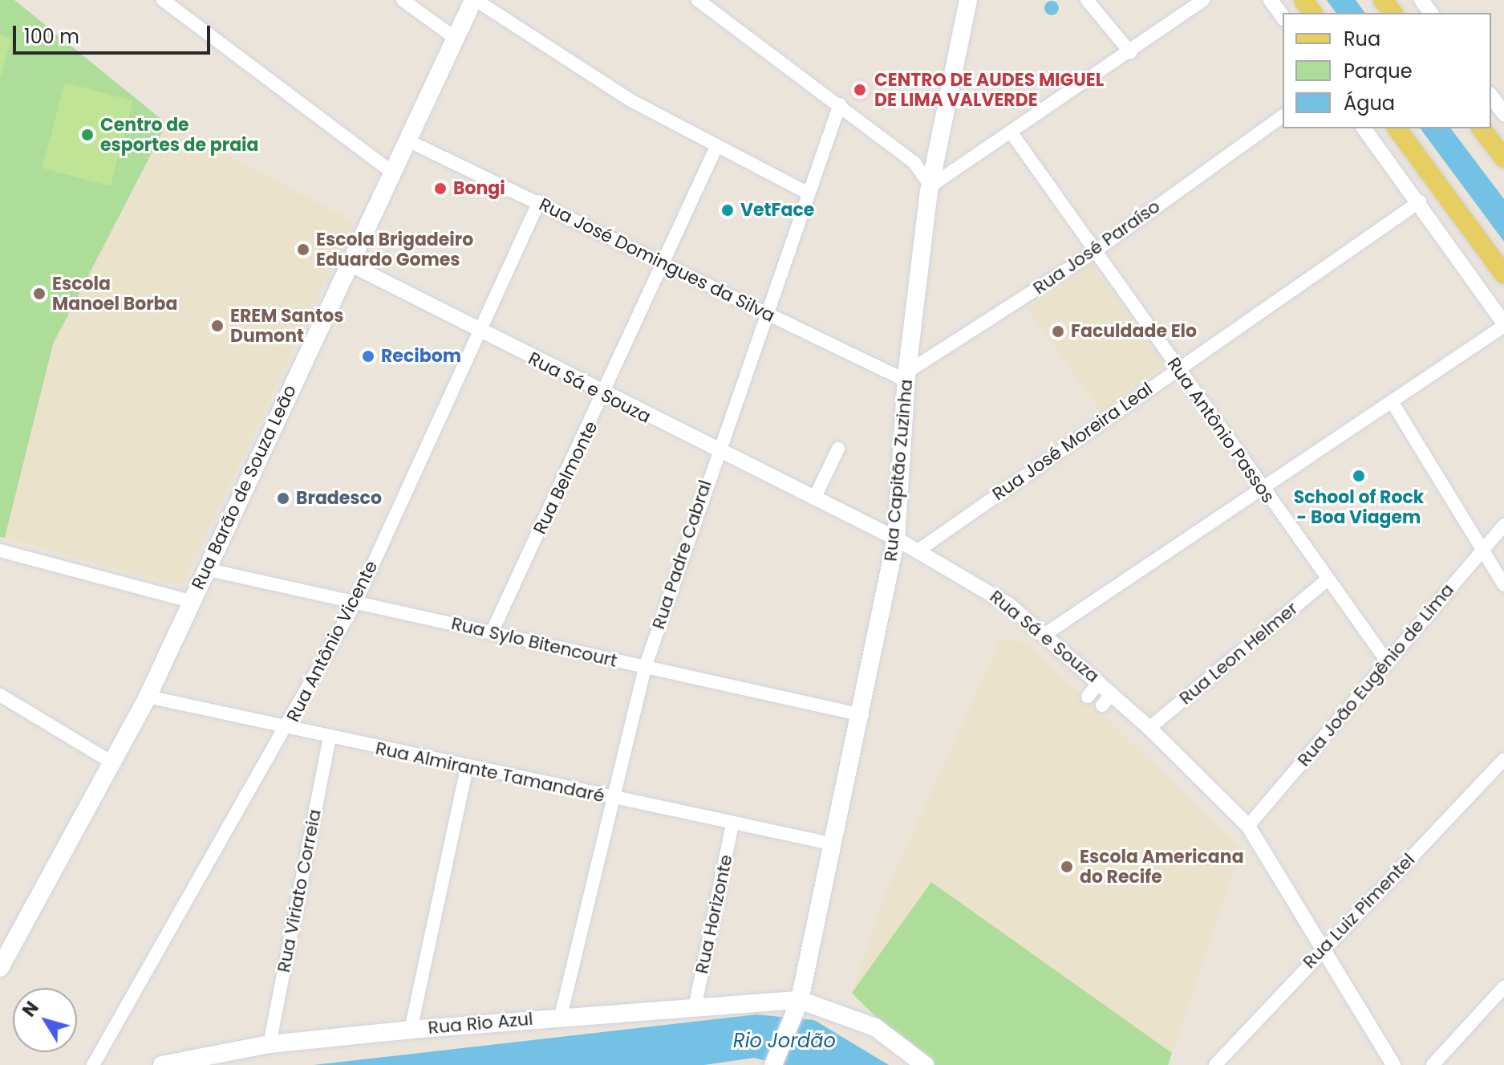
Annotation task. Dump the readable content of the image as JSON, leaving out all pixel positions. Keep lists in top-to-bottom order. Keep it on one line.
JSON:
{"streets":{"main road":["Rua Capitão Zuzinha","Rua Barão de Souza Leão","Rua Rio Azul"],"street":["Rua José Paraíso","Rua José Domingues da Silva","Rua Sá e Souza","Rua Antônio Passos","Rua José Moreira Leal","Rua Belmonte","Rua Padre Cabral","Rua Antônio Vicente","Rua Sylo Bitencourt","Rua Leon Helmer","Rua João Eugênio de Lima","Rua Almirante Tamandaré","Rua Viriato Correia","Rua Luiz Pimentel","Rua Horizonte"]},"crossings":[["Rua José Paraíso","Rua José Domingues da Silva"],["Rua José Paraíso","Rua Antônio Passos"],["Rua José Paraíso","Rua Capitão Zuzinha"],["Rua José Domingues da Silva","Rua Capitão Zuzinha"],["Rua José Domingues da Silva","Rua Belmonte"],["Rua José Domingues da Silva","Rua Barão de Souza Leão"],["Rua José Domingues da Silva","Rua Padre Cabral"],["Rua José Domingues da Silva","Rua Antônio Vicente"],["Rua Sá e Souza","Rua José Moreira Leal"],["Rua Sá e Souza","Rua Capitão Zuzinha"],["Rua Sá e Souza","Rua Belmonte"],["Rua Sá e Souza","Rua Barão de Souza Leão"],["Rua Sá e Souza","Rua Padre Cabral"],["Rua Sá e Souza","Rua Antônio Vicente"],["Rua Sá e Souza","Rua Leon Helmer"],["Rua Sá e Souza","Rua João Eugênio de Lima"],["Rua Sá e Souza","Rua Luiz Pimentel"],["Rua Antônio Passos","Rua José Moreira Leal"],["Rua Antônio Passos","Rua Leon Helmer"],["Rua Antônio Passos","Rua João Eugênio de Lima"],["Rua Capitão Zuzinha","Rua Sylo Bitencourt"],["Rua Capitão Zuzinha","Rua Almirante Tamandaré"],["Rua Capitão Zuzinha","Rua Rio Azul"],["Rua Belmonte","Rua Sylo Bitencourt"],["Rua Barão de Souza Leão","Rua Sylo Bitencourt"],["Rua Barão de Souza Leão","Rua Almirante Tamandaré"],["Rua Padre Cabral","Rua Sylo Bitencourt"],["Rua Padre Cabral","Rua Almirante Tamandaré"],["Rua Padre Cabral","Rua Rio Azul"],["Rua Antônio Vicente","Rua Sylo Bitencourt"],["Rua Antônio Vicente","Rua Almirante Tamandaré"],["Rua Almirante Tamandaré","Rua Viriato Correia"],["Rua Almirante Tamandaré","Rua Horizonte"],["Rua Viriato Correia","Rua Rio Azul"],["Rua Horizonte","Rua Rio Azul"]],"water":["Rio Jordão"],"places":["CENTRO DE AUDES MIGUEL DE LIMA VALVERDE","Centro de esportes de praia","Bongi","VetFace","Escola Brigadeiro Eduardo Gomes","Escola Manoel Borba","EREM Santos Dumont","Faculdade Elo","Recibom","School of Rock - Boa Viagem","Bradesco","Escola Americana do Recife"],"legend":["Rua","Parque","Água"],"scale_bar":"100 m","north":"top left"}
